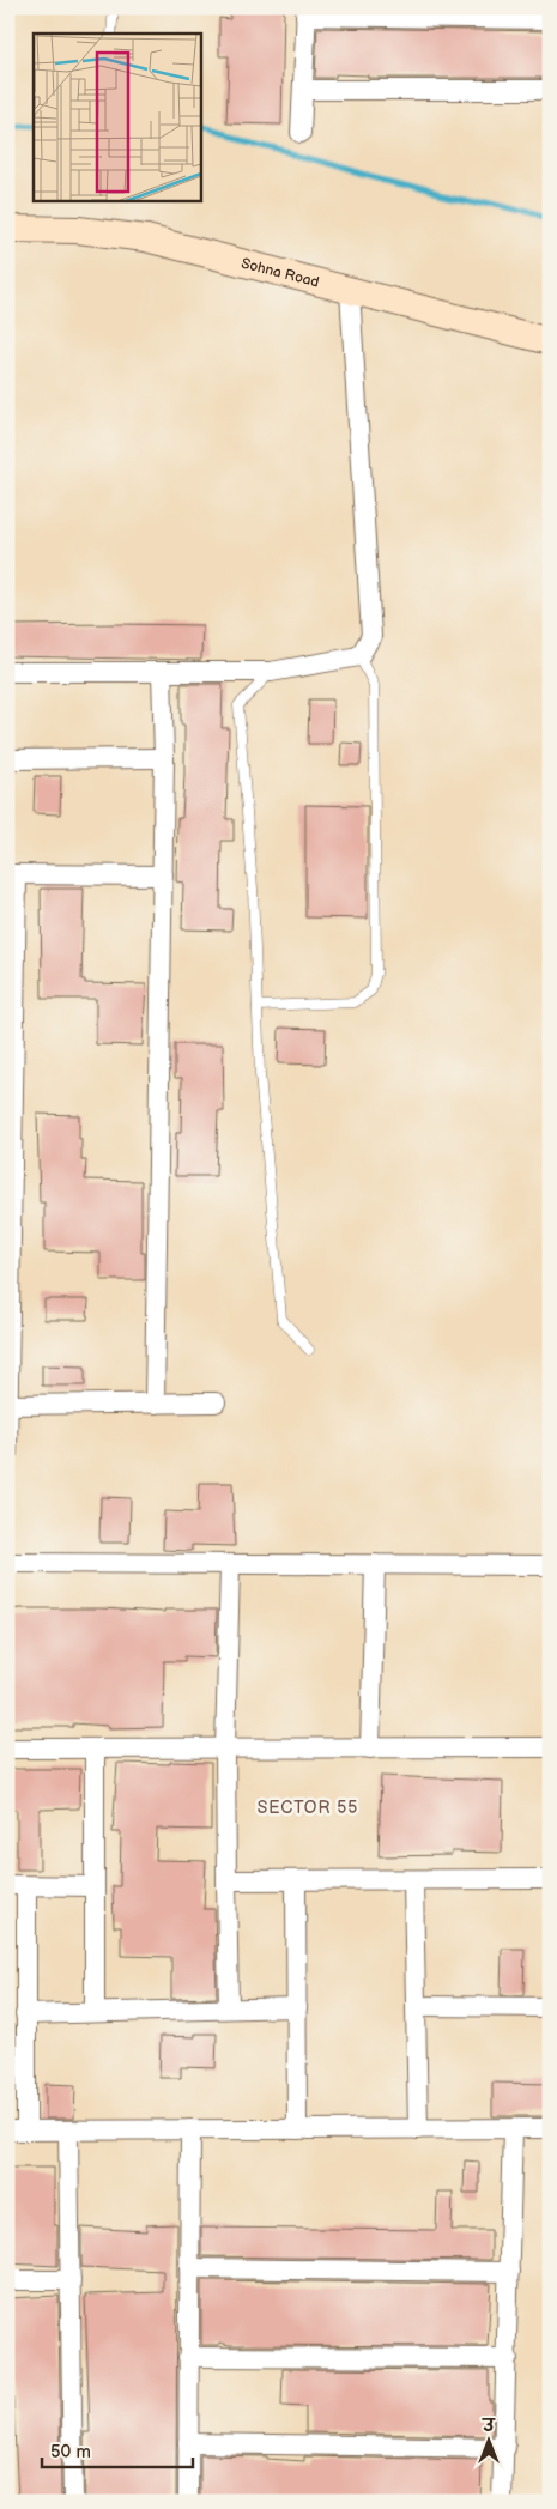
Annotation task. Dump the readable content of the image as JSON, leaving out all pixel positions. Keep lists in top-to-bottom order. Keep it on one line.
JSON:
{"streets":{"main road":["Sohna Road"]},"districts":["SECTOR 55"],"scale_bar":"50 m","north":"top"}
